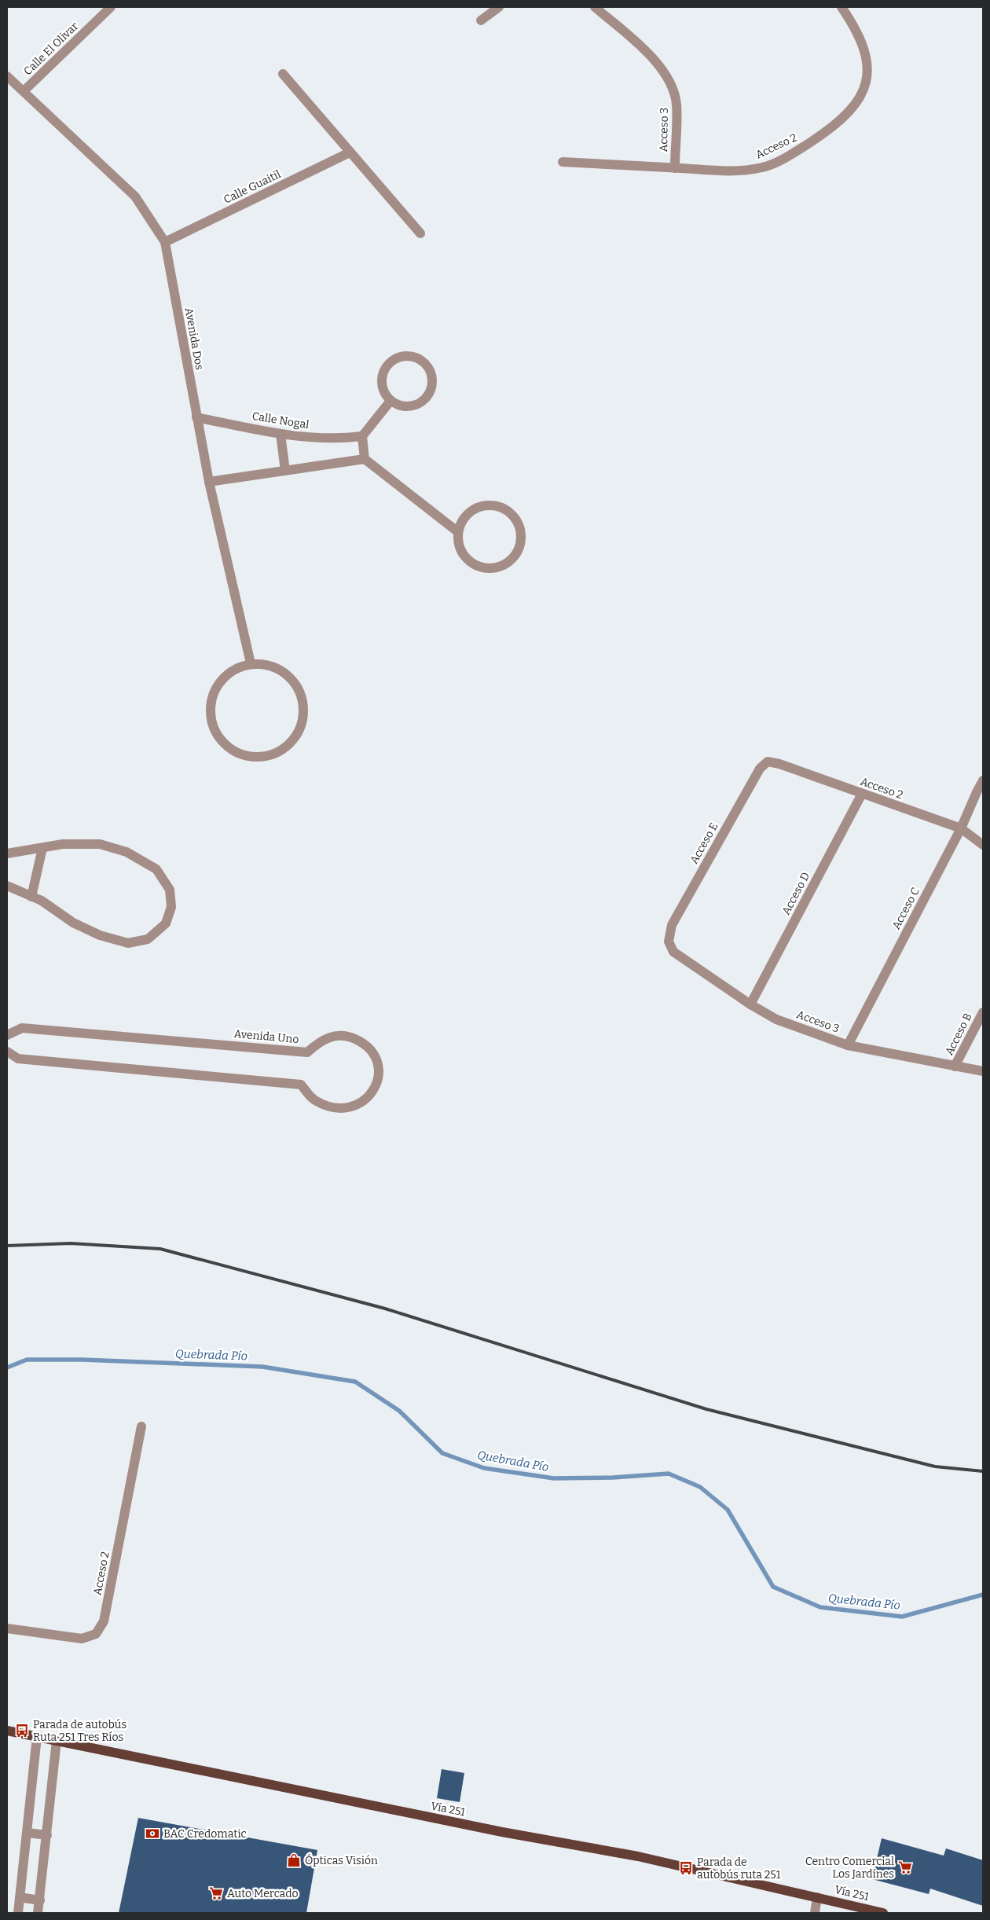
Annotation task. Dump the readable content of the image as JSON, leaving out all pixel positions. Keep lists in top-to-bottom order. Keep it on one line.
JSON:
{"streets":{"main road":["Vía 251"],"street":["Calle El Olivar","Acceso 3","Acceso 2","Calle Guaitil","Avenida Dos","Calle Nogal","Acceso E","Acceso D","Acceso C","Acceso B","Avenida Uno"]},"crossings":[["Calle El Olivar","Avenida Dos"],["Acceso 3","Acceso 2"],["Acceso 3","Acceso E"],["Acceso 3","Acceso D"],["Acceso 3","Acceso C"],["Acceso 3","Acceso B"],["Acceso 2","Acceso E"],["Acceso 2","Acceso D"],["Acceso 2","Acceso C"],["Calle Guaitil","Avenida Dos"],["Avenida Dos","Calle Nogal"]],"water":["Quebrada Pío"],"places":{"bus stop":["Parada de autobús Ruta 251 Tres Ríos","Parada de autobús ruta 251"],"bank":["BAC Credomatic"],"shop":["Ópticas Visión"],"supermarket":["Centro Comercial Los Jardines","Auto Mercado"]}}
